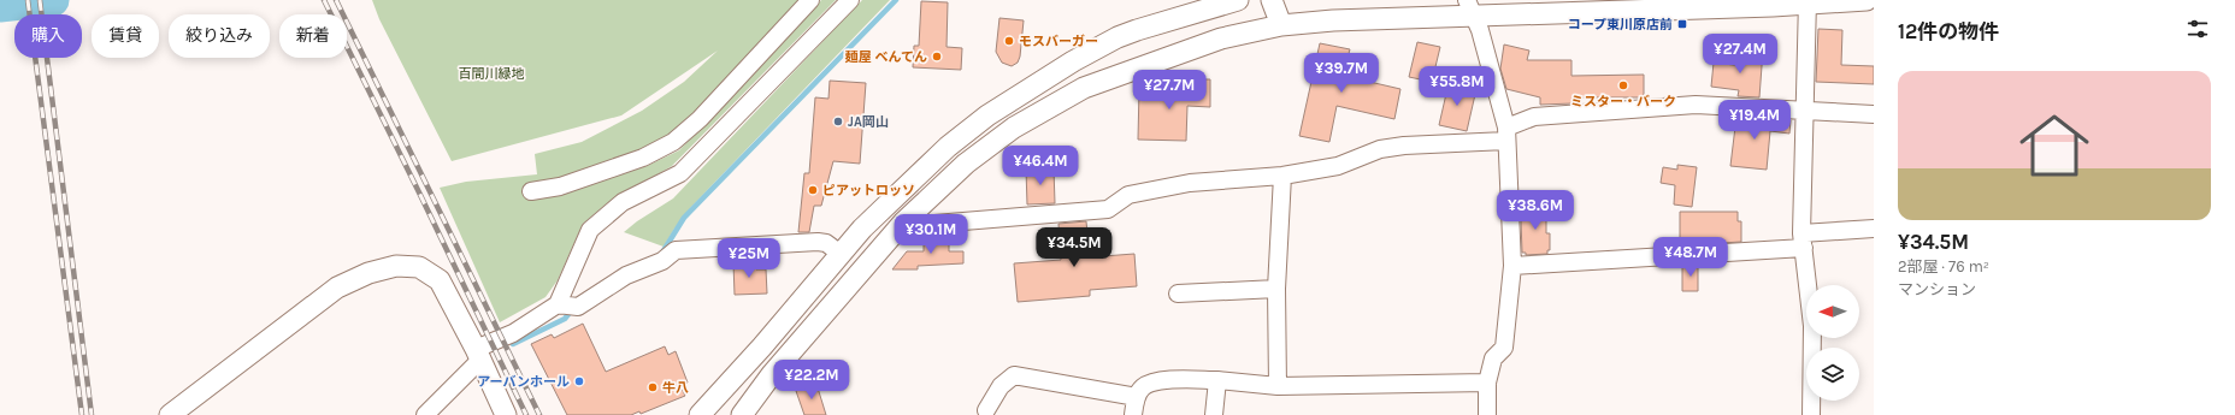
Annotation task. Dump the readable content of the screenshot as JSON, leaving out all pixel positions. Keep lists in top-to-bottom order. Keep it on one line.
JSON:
{"parks":["百間川緑地"],"places":{"transit":["コープ東川原店前"],"other":["モスバーガー","麺屋 べんてん","ミスター・バーク","JA岡山","ピアットロッソ","アーバンホール","牛八"]},"north":"left","page":{"heading":"12件の物件","chip":["購入","賃貸","絞り込み","新着"],"price":["¥27.4M","¥39.7M","¥55.8M","¥27.7M","¥19.4M","¥46.4M","¥38.6M","¥30.1M","¥34.5M","¥48.7M","¥25M","¥22.2M"],"list":[{"name":"¥34.5M","note":"2部屋 · 76 m² · マンション"}]}}
